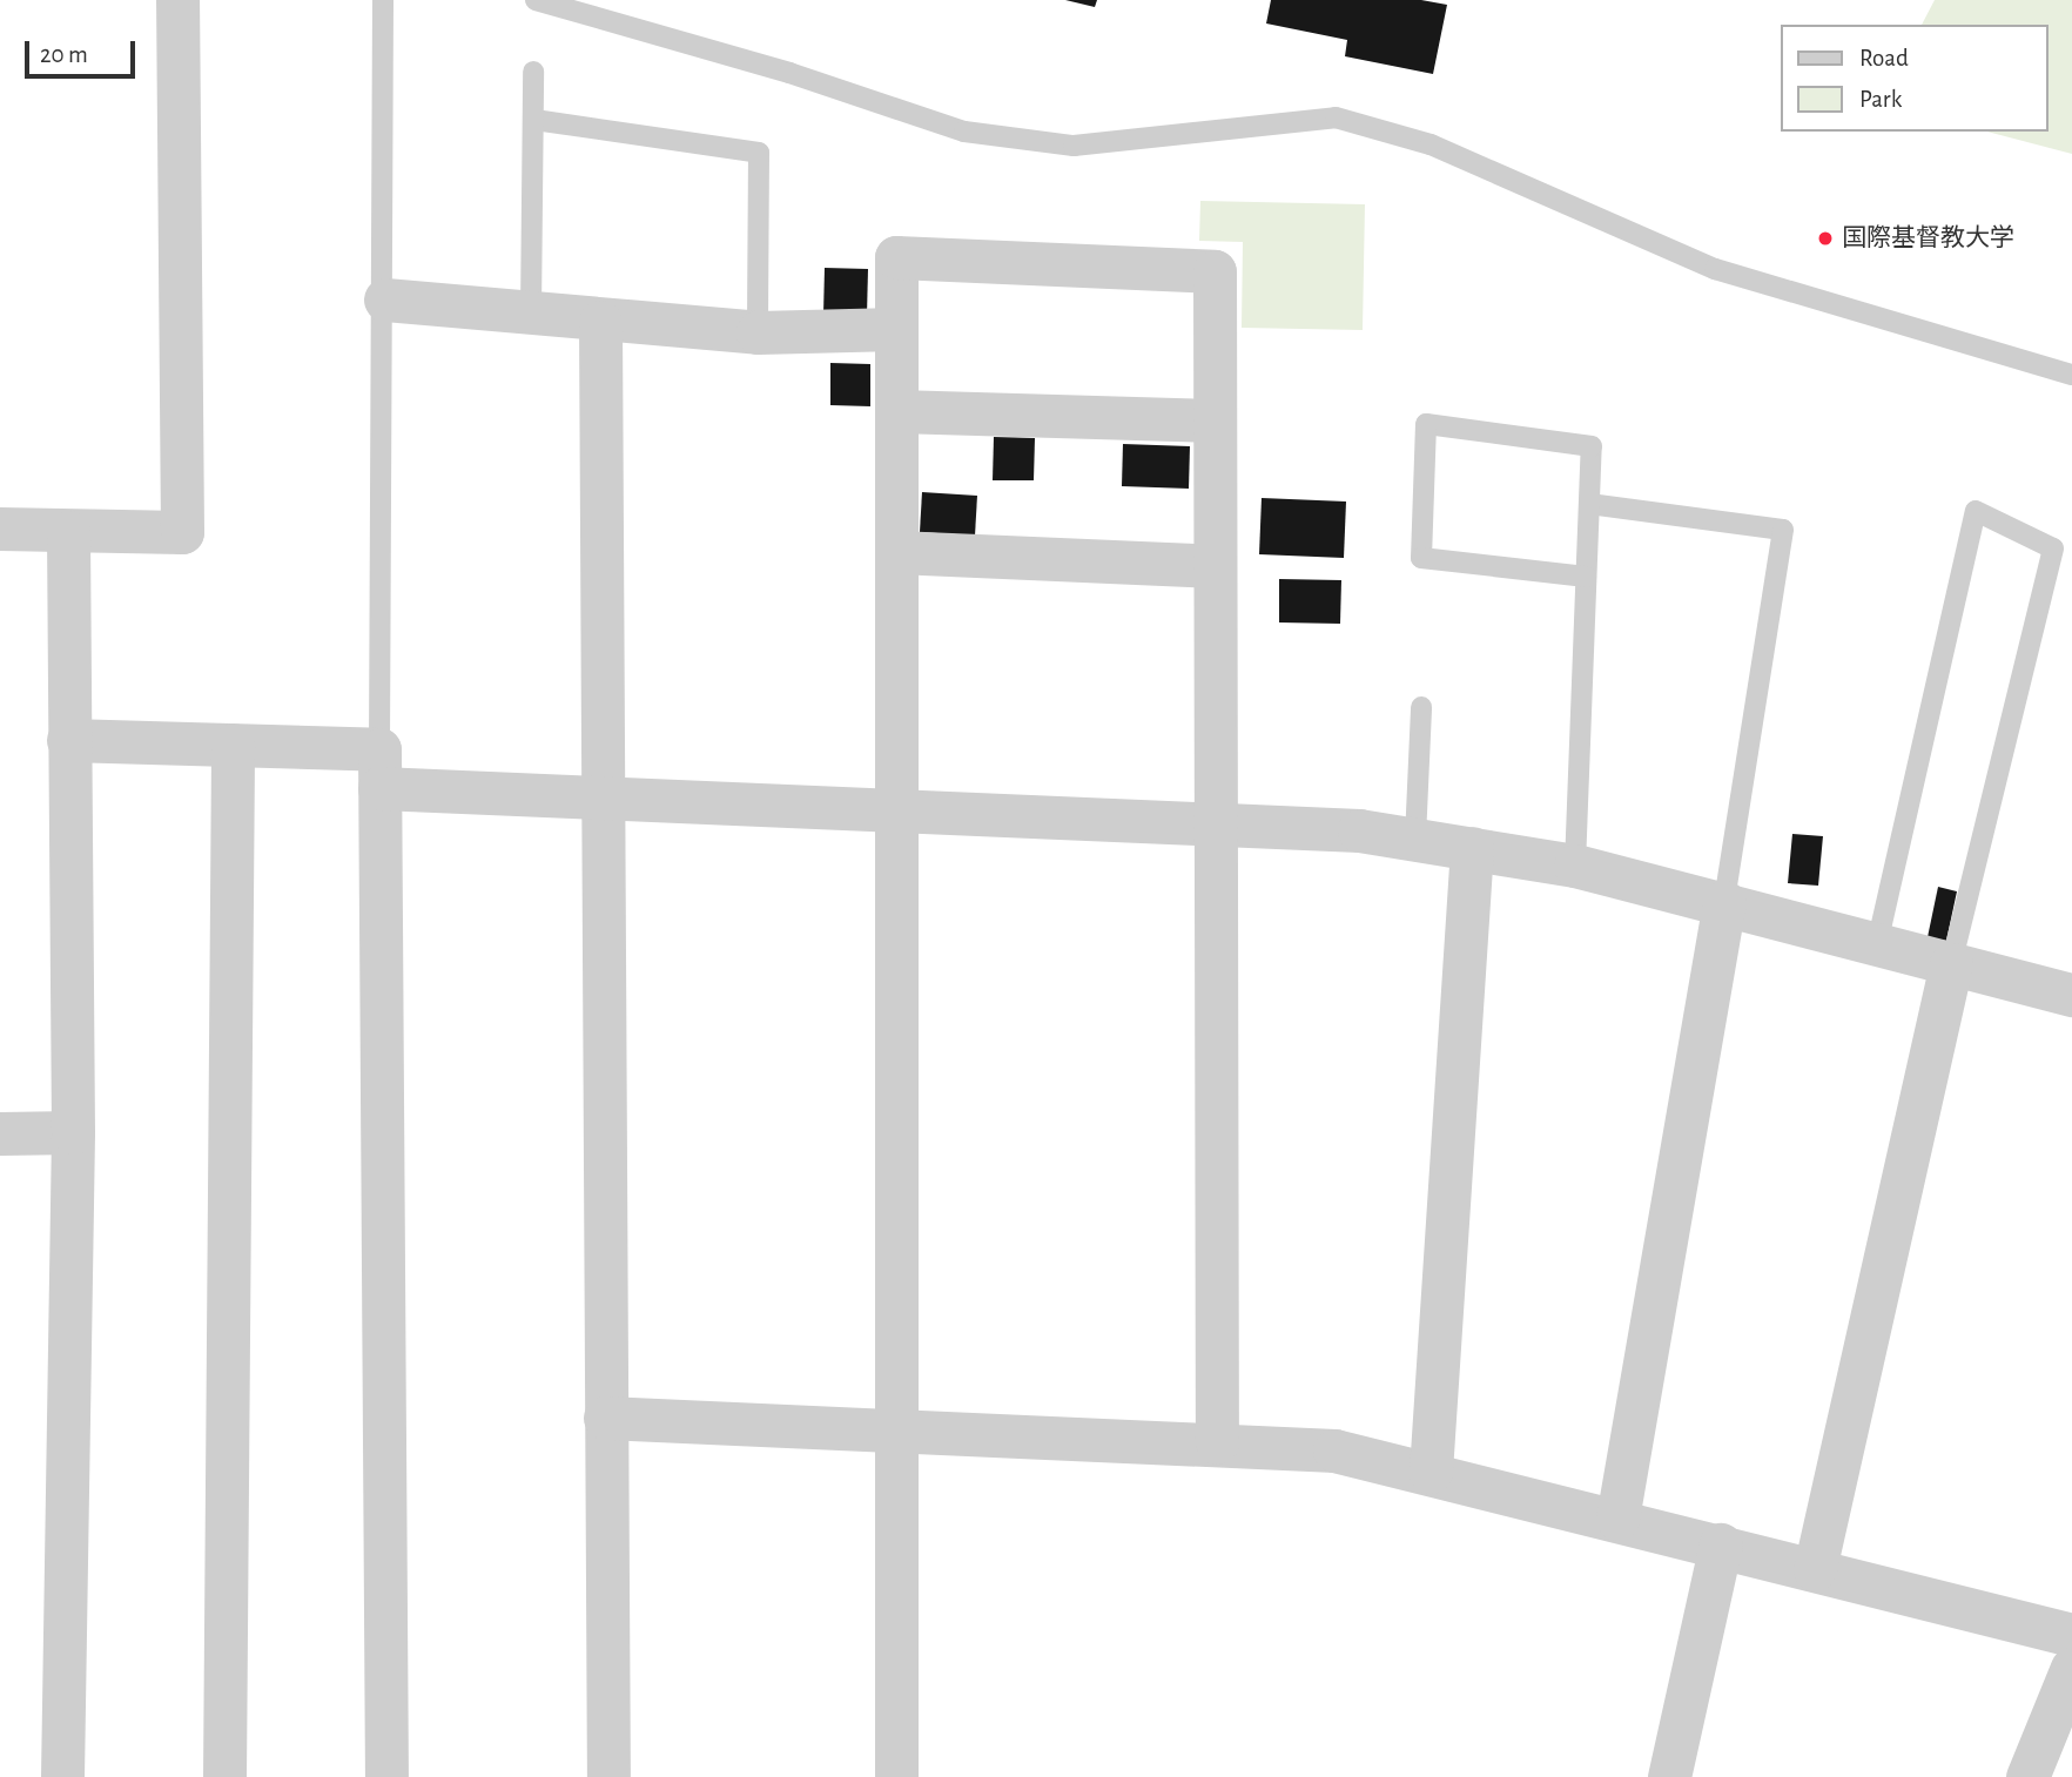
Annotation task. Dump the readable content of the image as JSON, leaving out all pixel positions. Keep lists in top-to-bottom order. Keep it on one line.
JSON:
{"places":["国際基督教大学"],"legend":["Road","Park"],"scale_bar":"20 m"}
